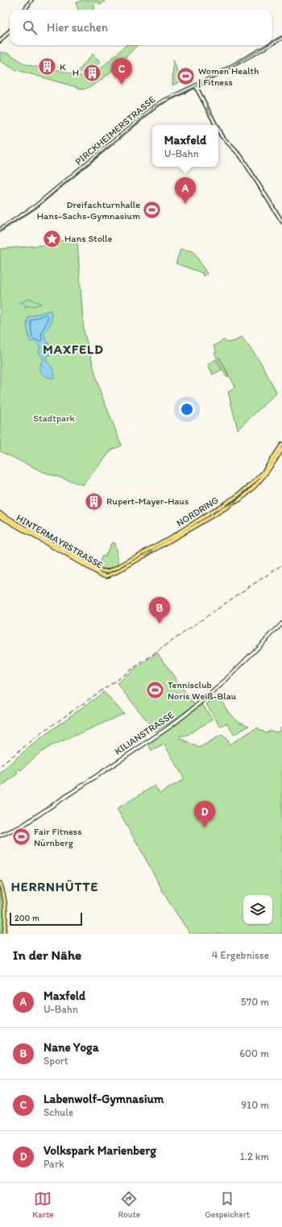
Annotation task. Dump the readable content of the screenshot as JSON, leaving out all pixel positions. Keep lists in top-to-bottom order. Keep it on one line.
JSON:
{"streets":{"main road":["PIRCKHEIMERSTRASSE","NORDRING","HINTERMAYRSTRASSE","KILIANSTRASSE"]},"crossings":[["NORDRING","HINTERMAYRSTRASSE"]],"districts":["MAXFELD","HERRNHÜTTE"],"parks":["Stadtpark"],"places":{"building":["K","H","Rupert-Mayer-Haus"],"sports":["Women Health | Fitness","Dreifachturnhalle Hans-Sachs-Gymnasium","Tennisclub Noris Weiß-Blau","Fair Fitness Nürnberg"],"place":["Hans Stolle"]},"scale_bar":"200 m","page":{"search":"Hier suchen","pins":["C","A","B","D"],"popup":["Maxfeld","U-Bahn"],"scale":"200 m","heading":["In der Nähe","4 Ergebnisse"],"list":[{"mark":"A","name":"Maxfeld","note":"U-Bahn","value":"570 m"},{"mark":"B","name":"Nane Yoga","note":"Sport","value":"600 m"},{"mark":"C","name":"Labenwolf-Gymnasium","note":"Schule","value":"910 m"},{"mark":"D","name":"Volkspark Marienberg","note":"Park","value":"1.2 km"}],"nav":["Karte","Route","Gespeichert"]}}
